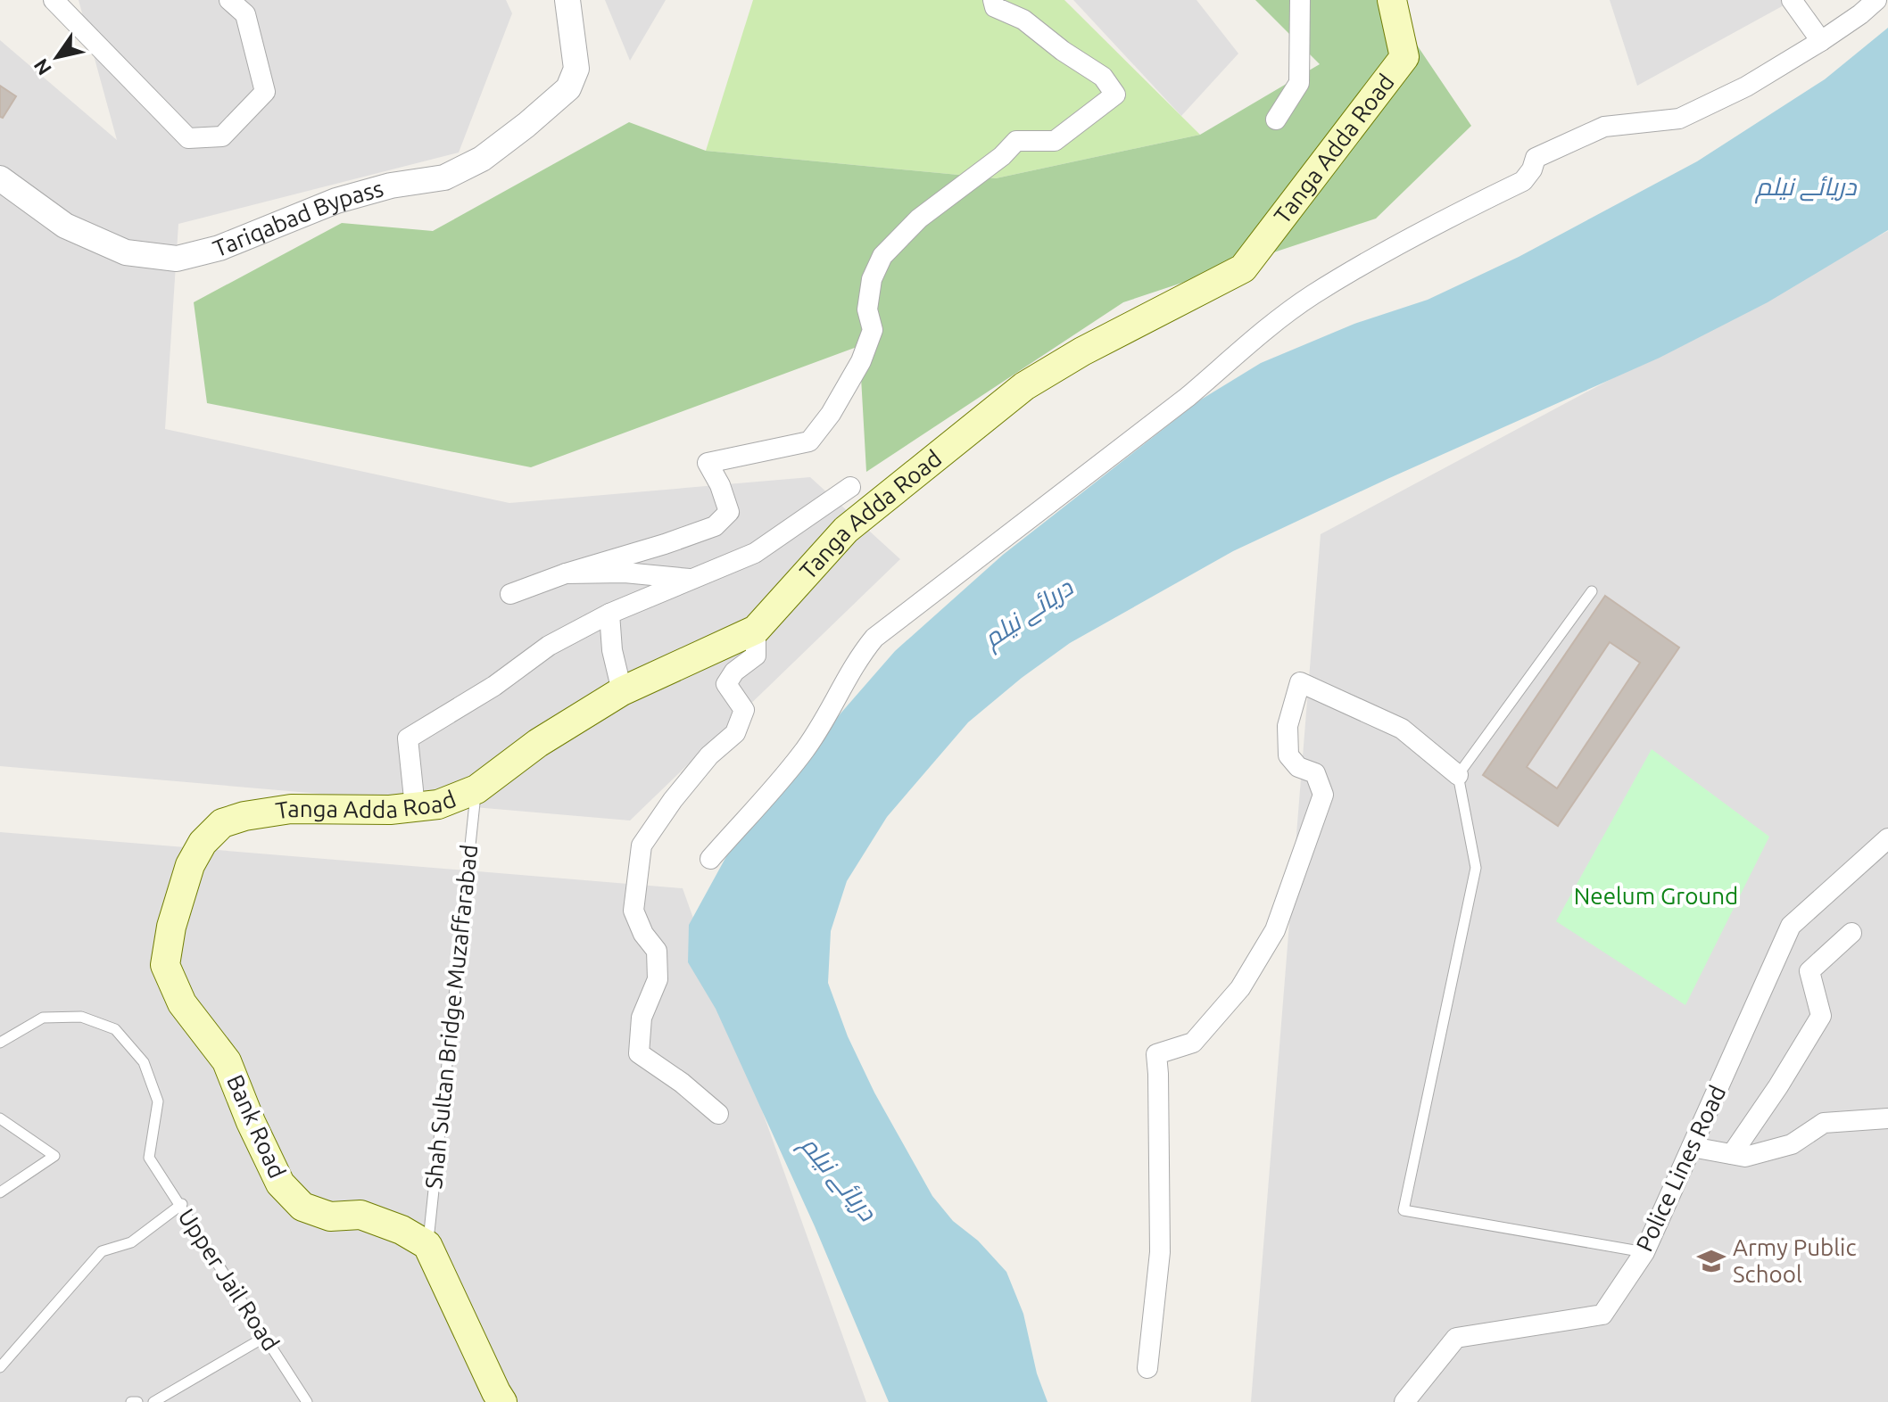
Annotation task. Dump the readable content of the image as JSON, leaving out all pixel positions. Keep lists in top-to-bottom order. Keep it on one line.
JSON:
{"streets":{"main road":["Tanga Adda Road","Bank Road"],"street":["Tariqabad Bypass","Police Lines Road"],"lane":["Shah Sultan Bridge Muzaffarabad","Upper Jail Road"]},"crossings":[["Tanga Adda Road","Shah Sultan Bridge Muzaffarabad"],["Tanga Adda Road","Bank Road"],["Shah Sultan Bridge Muzaffarabad","Bank Road"]],"water":["دریائے نیلم"],"parks":["Neelum Ground"],"places":{"school or university":["Army Public School"]},"north":"bottom left"}
